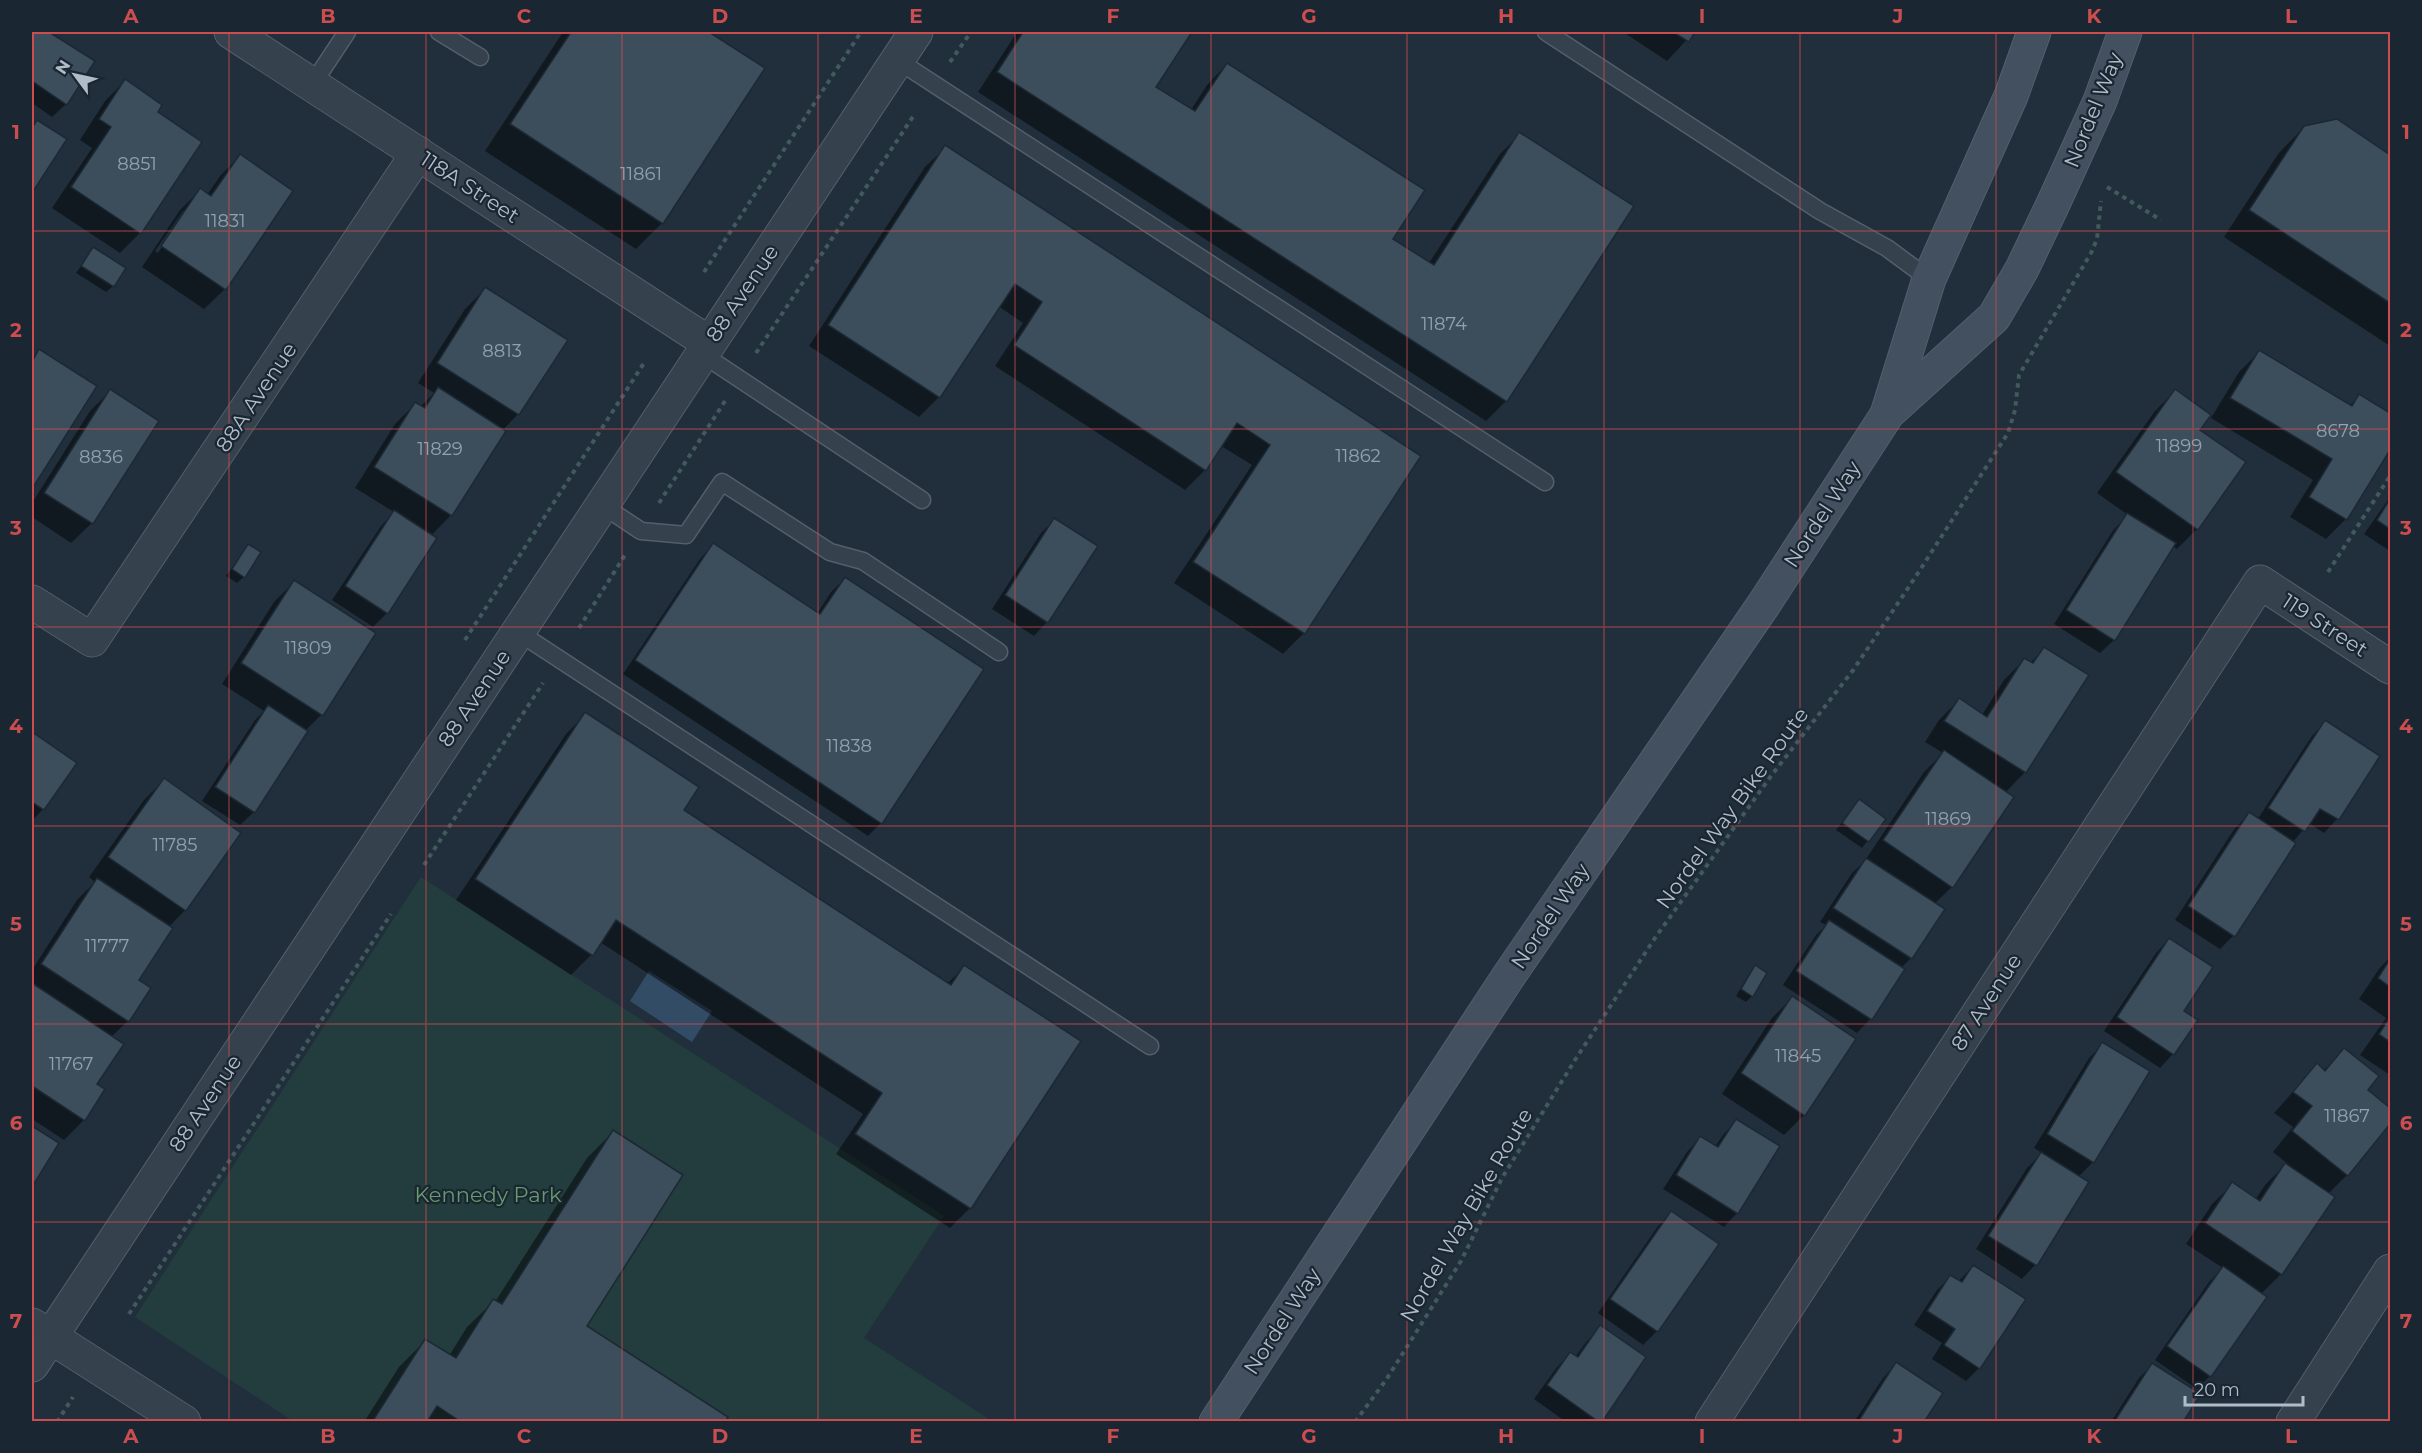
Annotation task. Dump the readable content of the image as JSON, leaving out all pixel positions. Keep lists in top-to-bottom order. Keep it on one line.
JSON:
{"streets":{"main road":["Nordel Way"],"street":["118A Street","88 Avenue","88A Avenue","119 Street","87 Avenue"],"path":["Nordel Way Bike Route"]},"crossings":[["118A Street","88 Avenue"],["118A Street","88A Avenue"],["119 Street","87 Avenue"]],"parks":["Kennedy Park"],"house_numbers":["8851","11861","11831","11874","8813","8678","11899","11829","11862","8836","11809","11838","11869","11785","11777","11845","11767","11867"],"scale_bar":"20 m","north":"top left","grid":{"columns":["A","B","C","D","E","F","G","H","I","J","K","L"],"rows":["1","2","3","4","5","6","7"]}}
